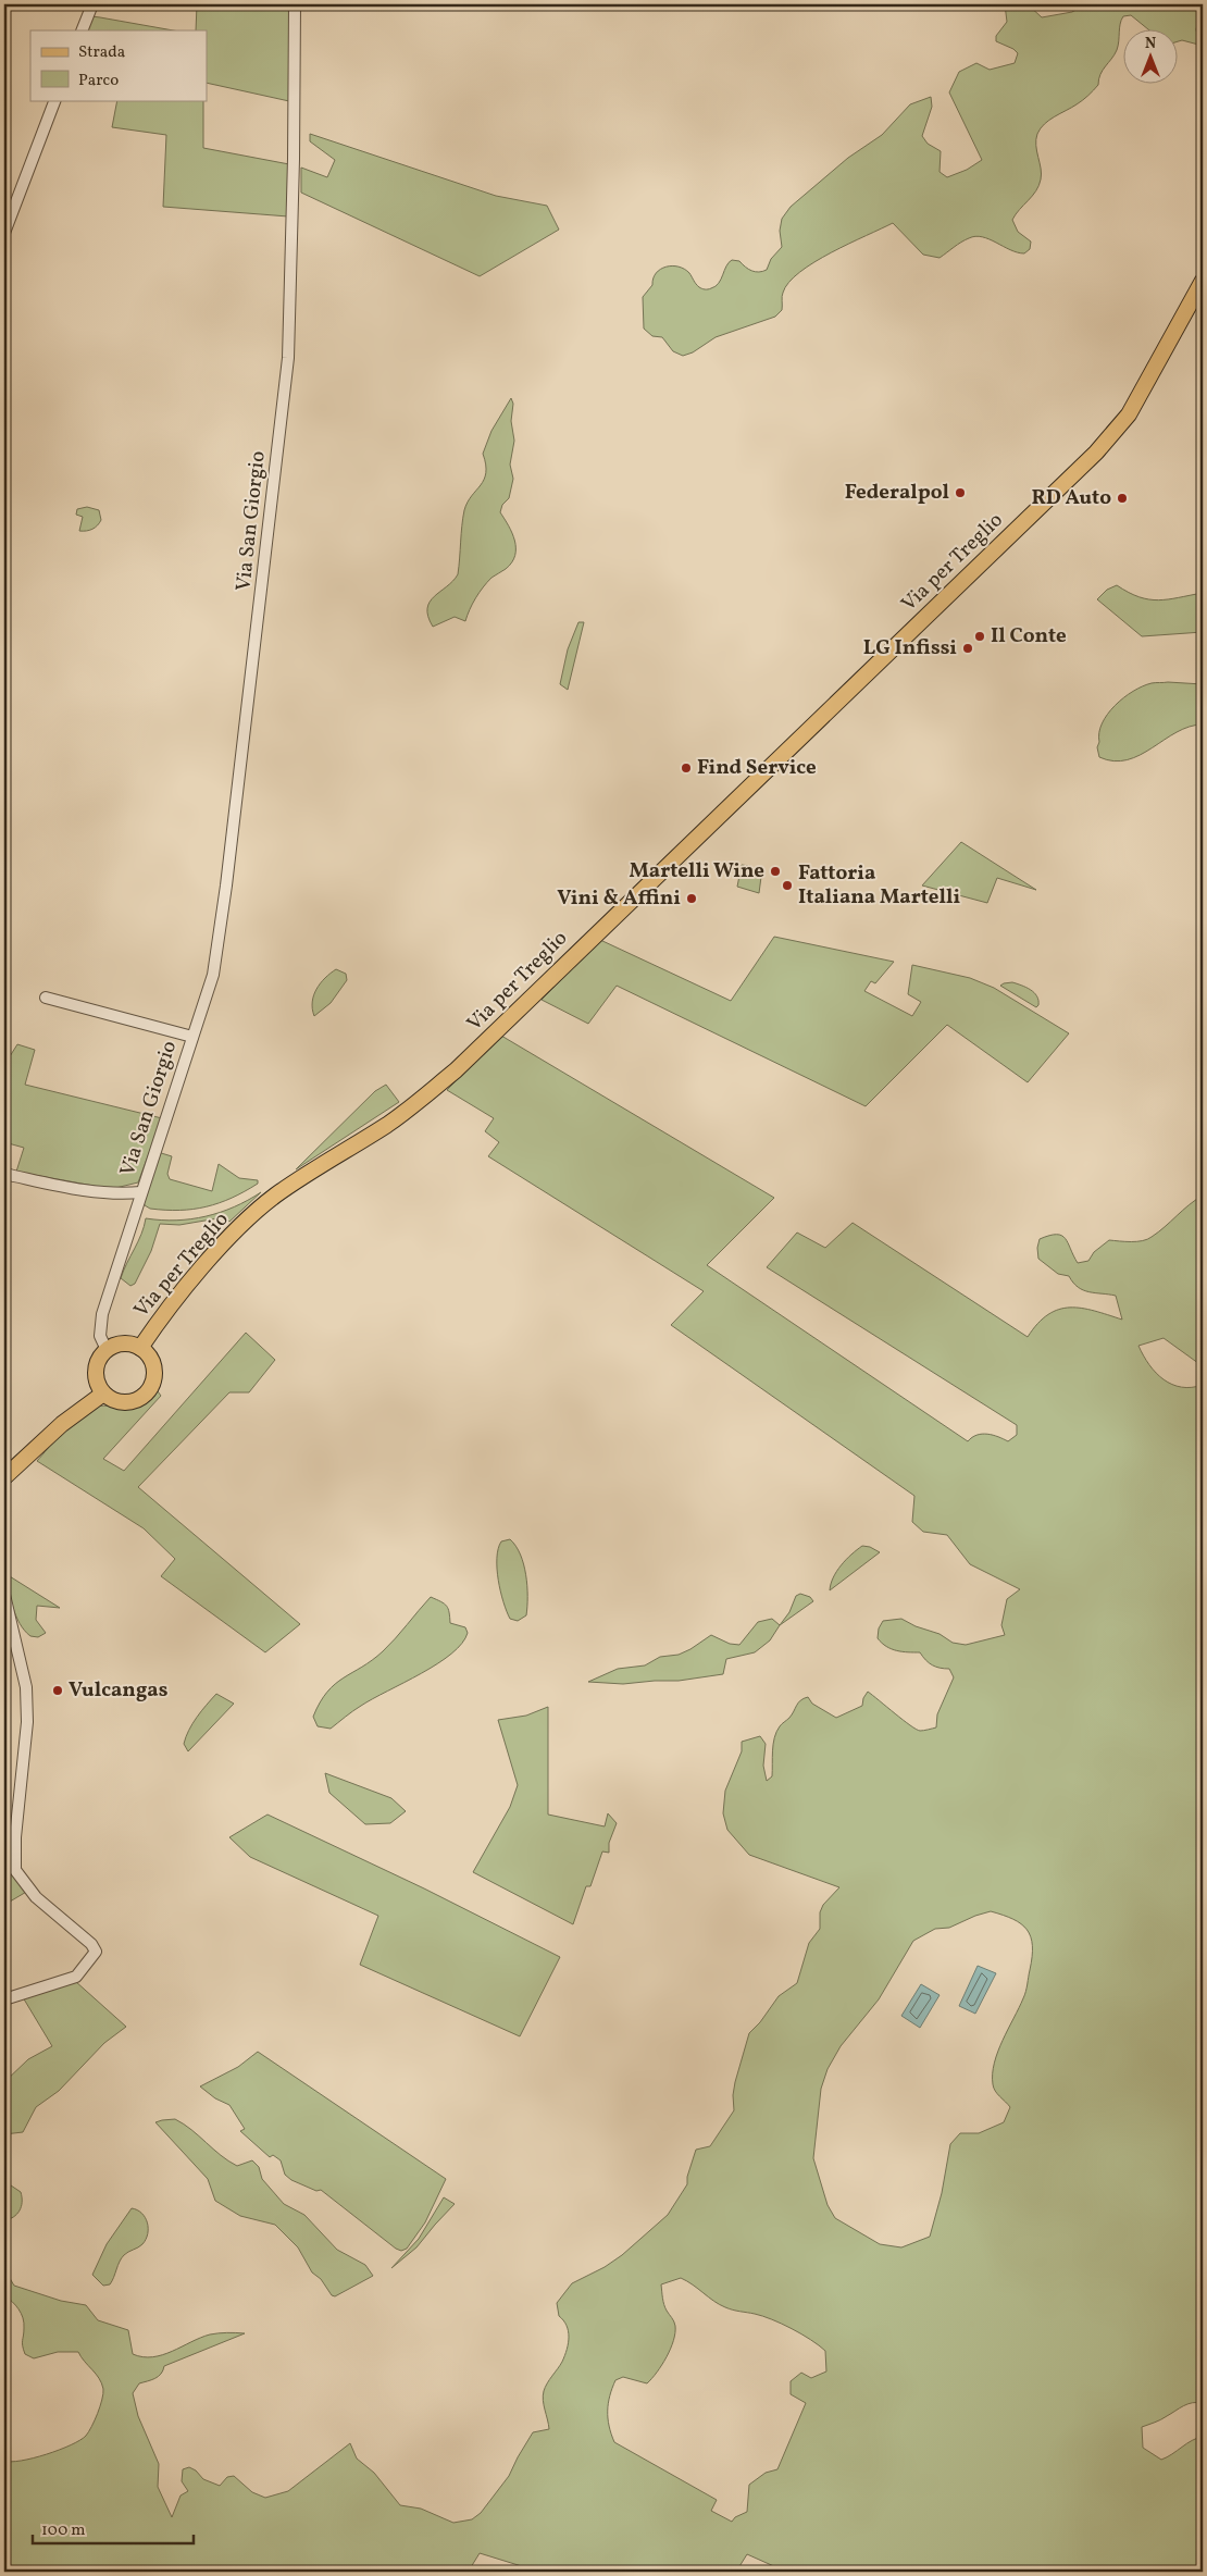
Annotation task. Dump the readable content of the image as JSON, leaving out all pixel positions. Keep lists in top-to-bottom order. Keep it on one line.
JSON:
{"streets":{"main road":["Via per Treglio"],"street":["Via San Giorgio"]},"crossings":[["Via San Giorgio","Via per Treglio"]],"places":["Federalpol","RD Auto","Il Conte","LG Infissi","Find Service","Martelli Wine","Fattoria Italiana Martelli","Vini & Affini","Vulcangas"],"legend":["Strada","Parco"],"scale_bar":"100 m","north":"top"}
